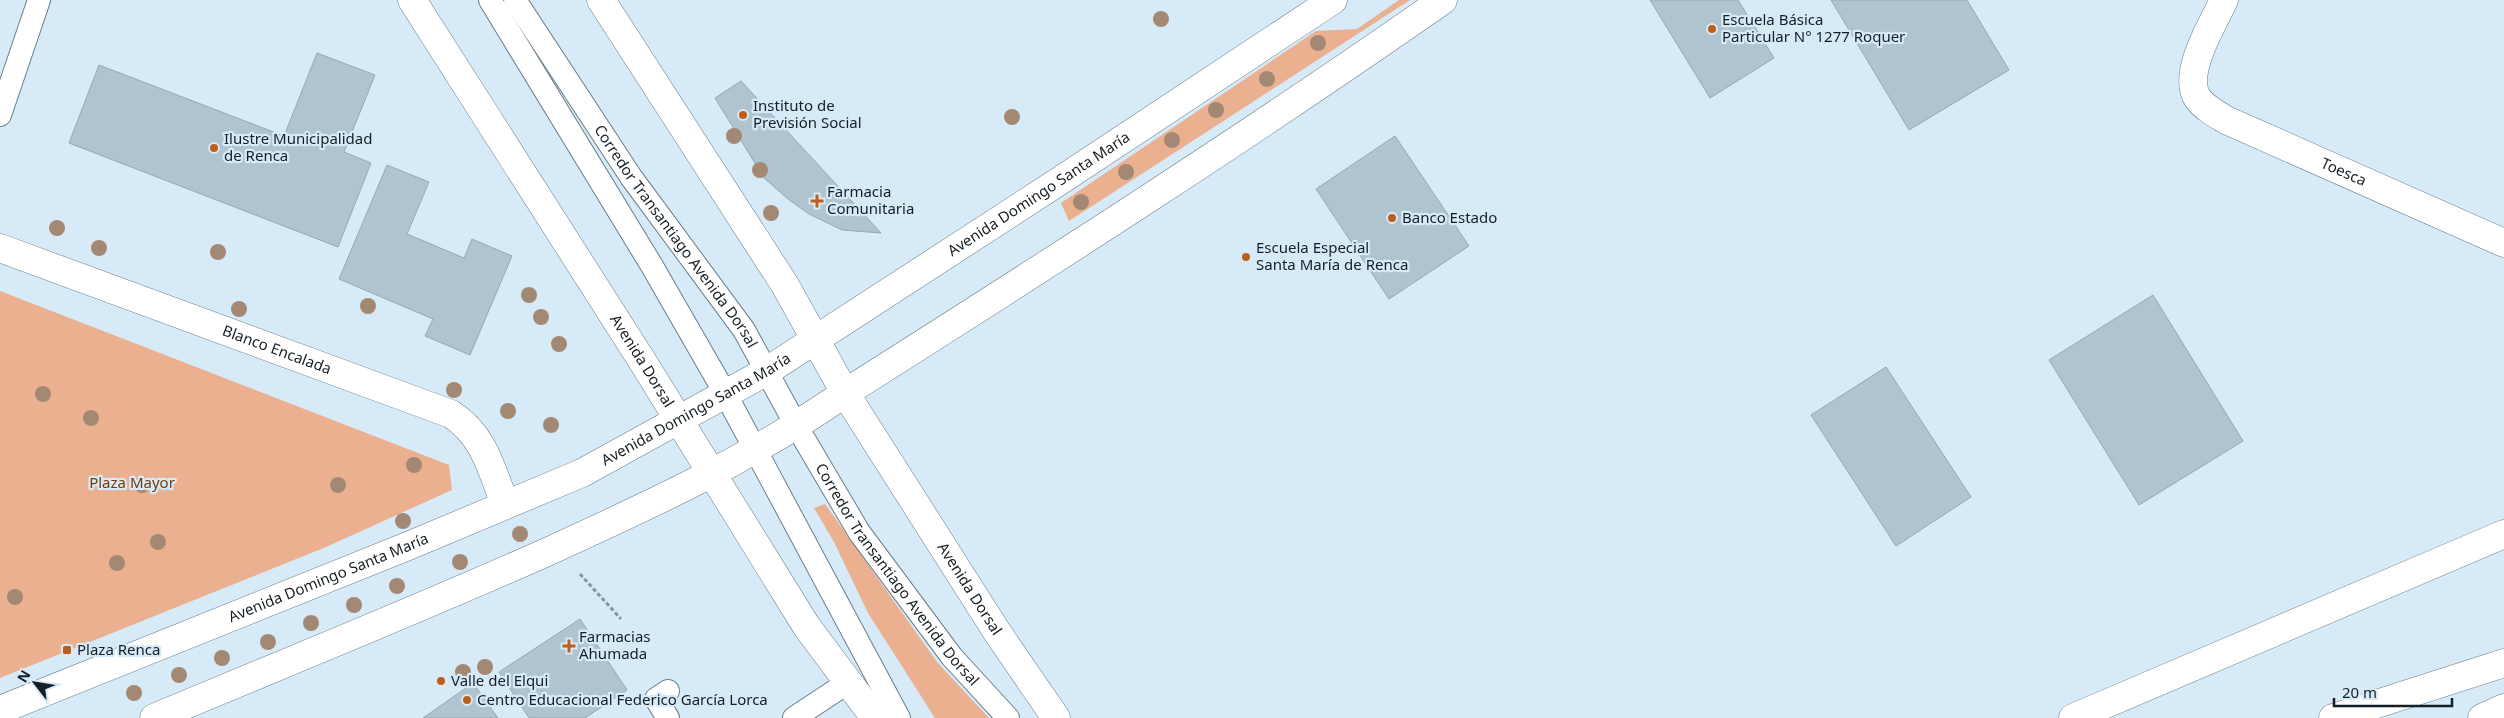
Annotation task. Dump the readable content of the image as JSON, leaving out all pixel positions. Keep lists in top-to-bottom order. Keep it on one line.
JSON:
{"streets":{"main road":["Toesca","Avenida Domingo Santa María","Blanco Encalada","Avenida Dorsal"],"lane":["Corredor Transantiago Avenida Dorsal"]},"crossings":[["Avenida Domingo Santa María","Corredor Transantiago Avenida Dorsal"],["Avenida Domingo Santa María","Blanco Encalada"],["Avenida Domingo Santa María","Avenida Dorsal"]],"parks":["Plaza Mayor"],"places":{"other":["Escuela Básica Particular N° 1277 Roquer","Instituto de Previsión Social","Ilustre Municipalidad de Renca","Banco Estado","Escuela Especial Santa María de Renca","Valle del Elqui","Centro Educacional Federico García Lorca"],"health":["Farmacia Comunitaria","Farmacias Ahumada"],"transit":["Plaza Renca"]},"scale_bar":"20 m","north":"top left"}
